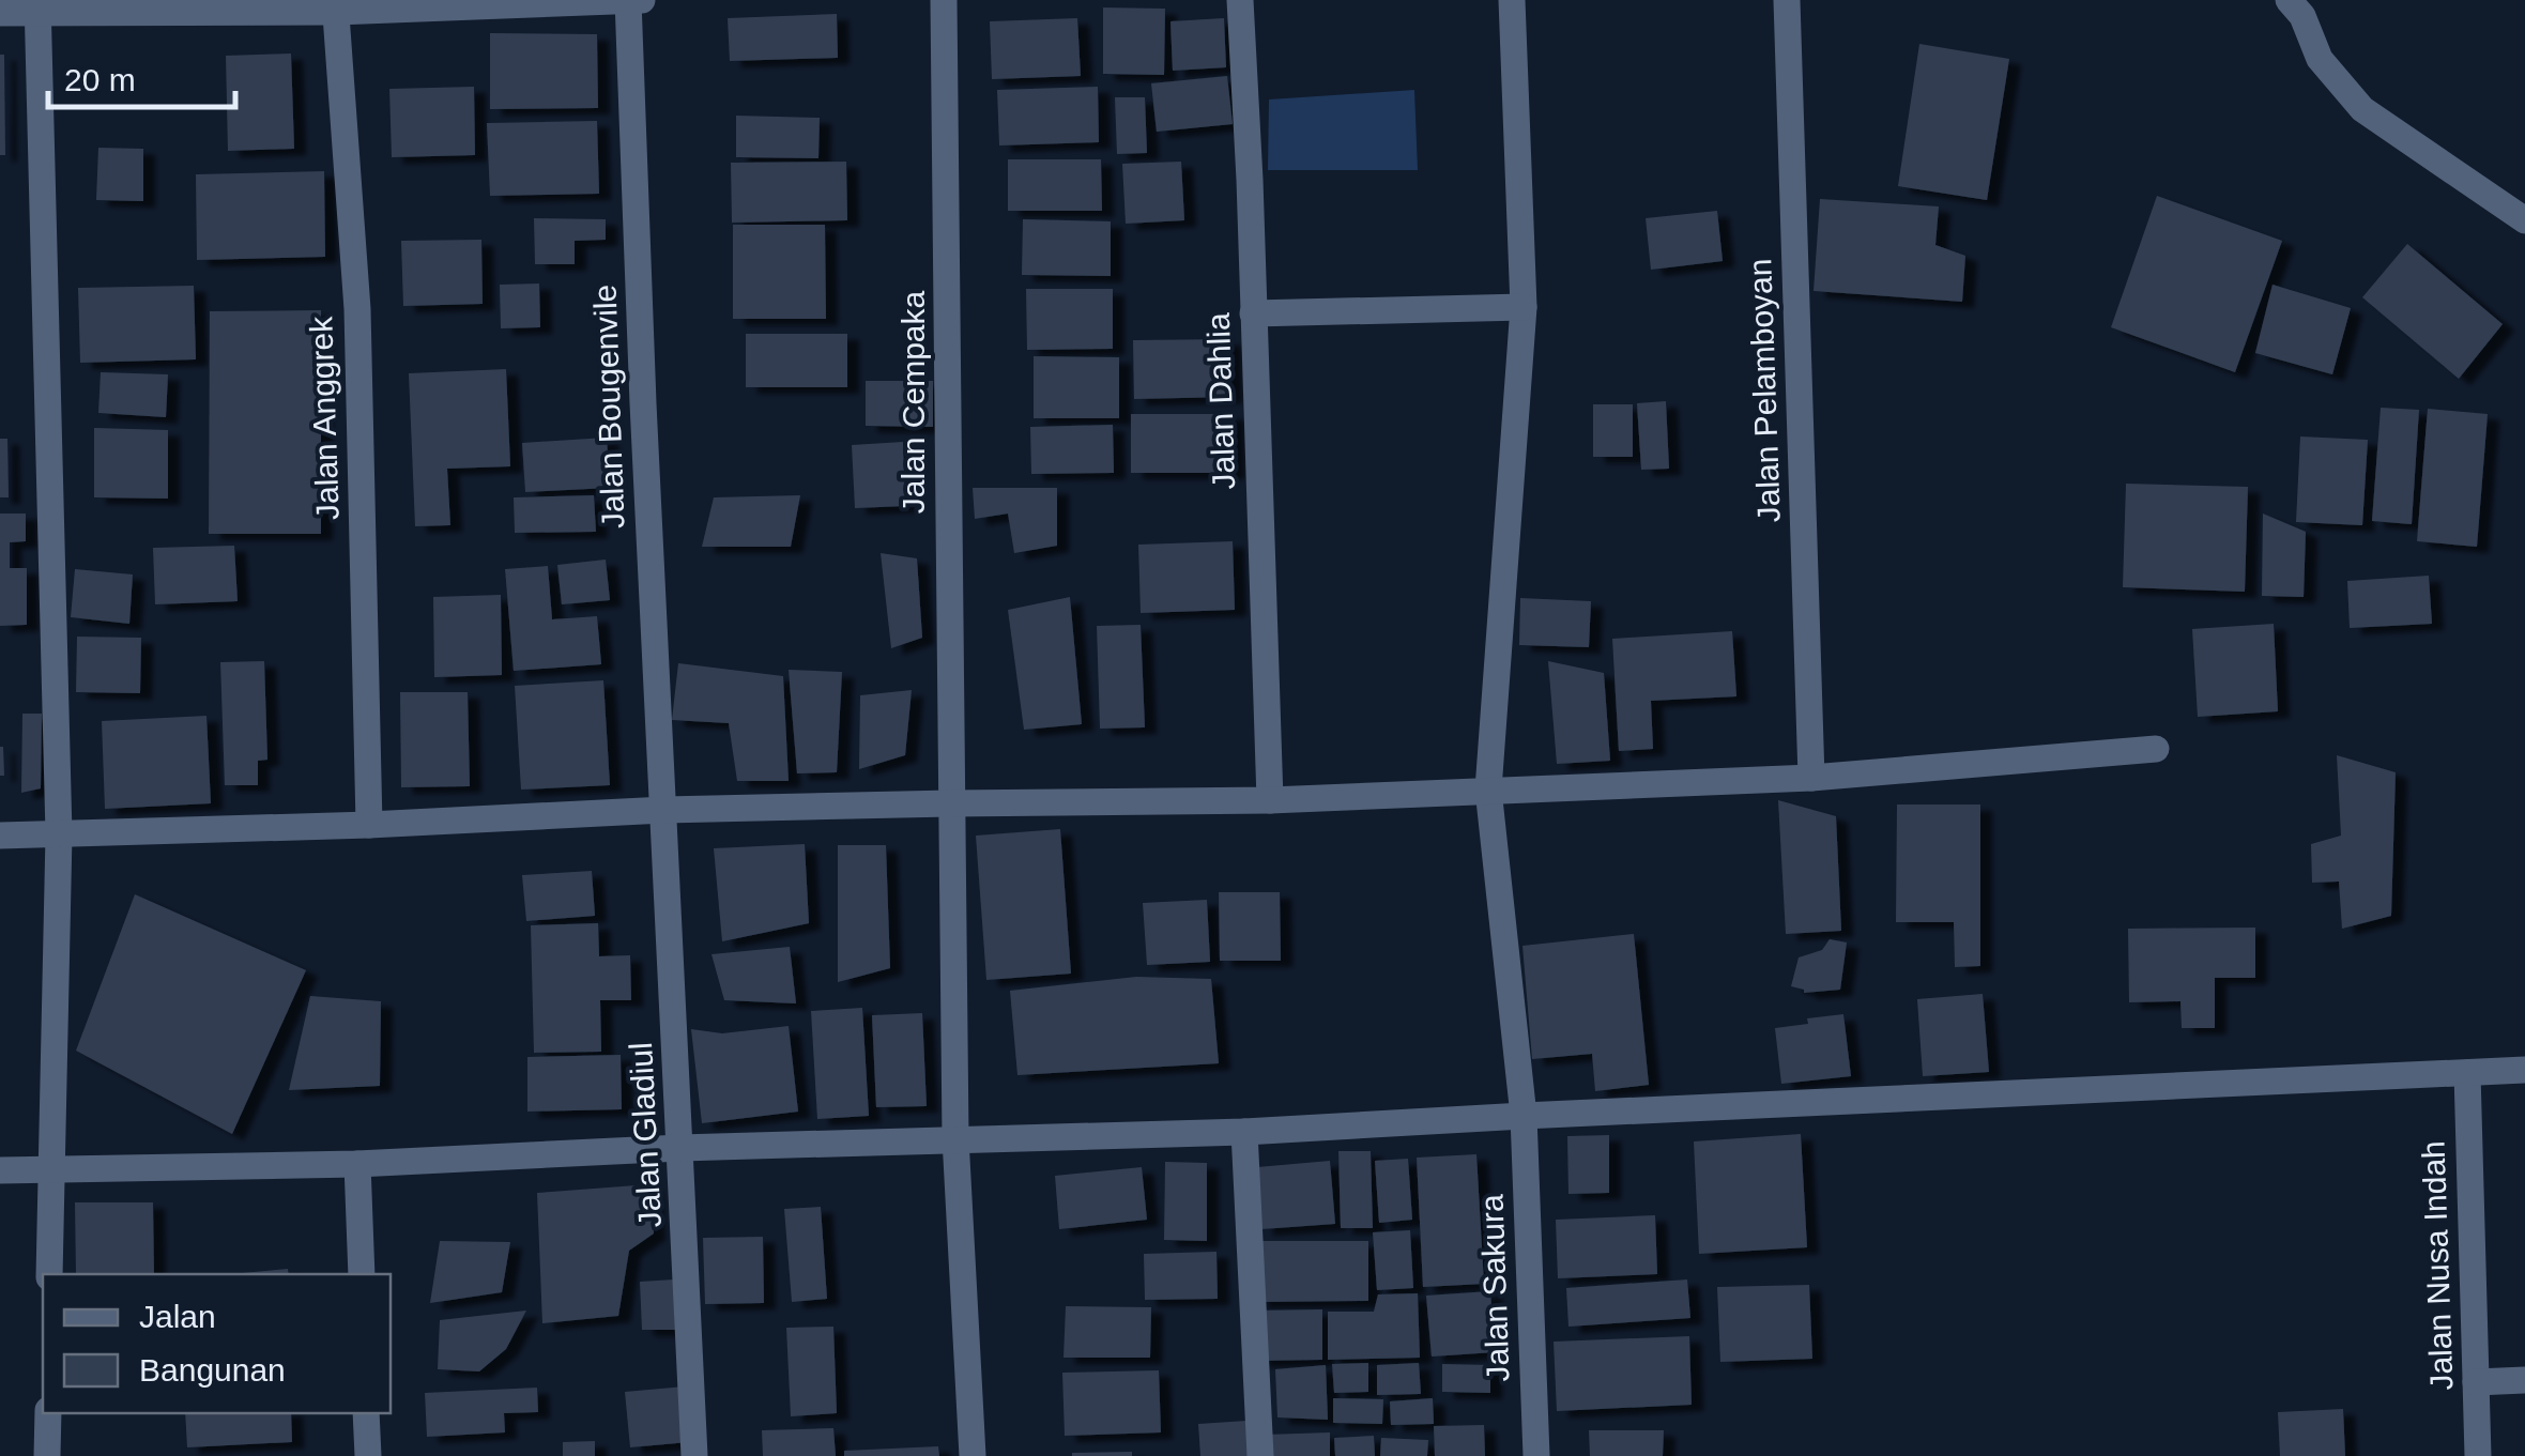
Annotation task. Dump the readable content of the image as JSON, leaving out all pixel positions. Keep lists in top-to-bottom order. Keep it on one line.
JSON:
{"streets":{"street":["Jalan Pelamboyan","Jalan Dahlia","Jalan Cempaka","Jalan Bougenvile","Jalan Anggrek","Jalan Gladiul","Jalan Nusa Indah","Jalan Sakura"]},"crossings":[["Jalan Bougenvile","Jalan Gladiul"]],"legend":["Jalan","Bangunan"],"scale_bar":"20 m"}
